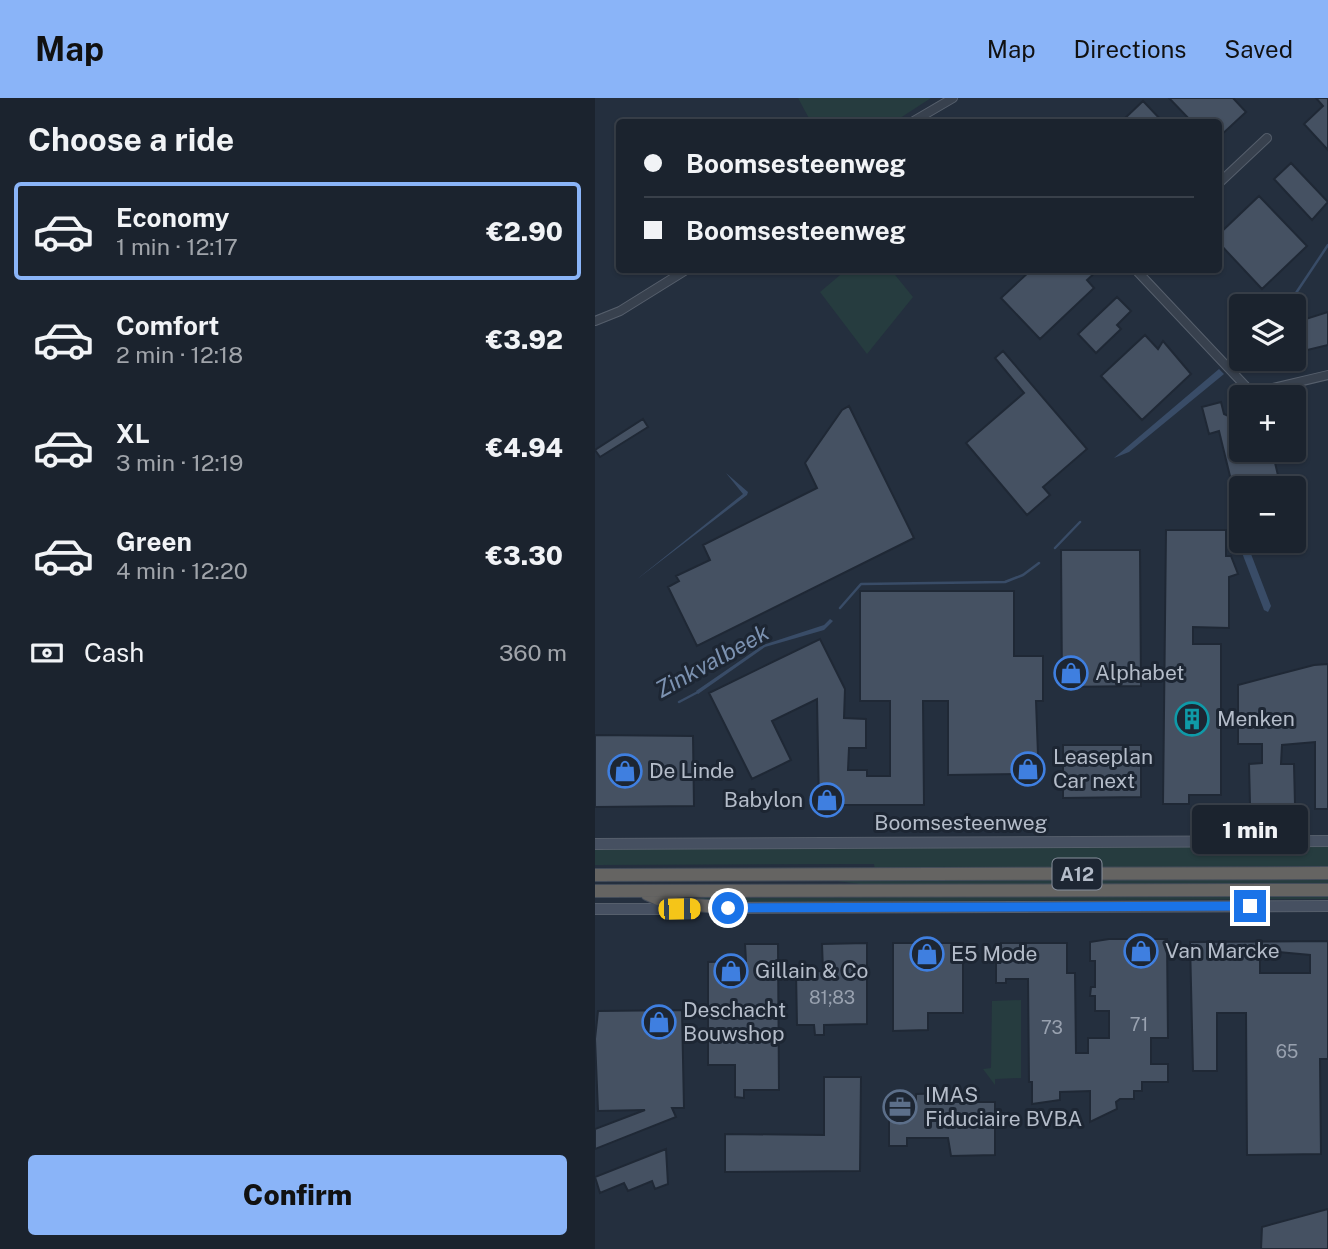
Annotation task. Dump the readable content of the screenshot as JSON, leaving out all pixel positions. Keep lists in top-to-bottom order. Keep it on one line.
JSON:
{"streets":{"highway":["A12"],"main road":["Boomsesteenweg"]},"water":["Zinkvalbeek"],"places":{"shop":["Alphabet","Leaseplan Car next","De Linde","Babylon","Van Marcke","E5 Mode","Gillain & Co","Deschacht Bouwshop"],"building":["Menken"],"office":["IMAS Fiduciaire BVBA"]},"house_numbers":["81;83","71","73","65"],"page":{"header":"Map","nav":["Map","Directions","Saved"],"heading":"Choose a ride","banner":["Boomsesteenweg","Boomsesteenweg"],"list":[{"name":"Economy","note":"1 min · 12:17","value":"€2.90"},{"name":"Comfort","note":"2 min · 12:18","value":"€3.92"},{"name":"XL","note":"3 min · 12:19","value":"€4.94"},{"name":"Green","note":"4 min · 12:20","value":"€3.30"}],"map_buttons":["+","−"],"pay":["Cash","360 m"],"bubble":"1 min","buttons":"Confirm"}}
